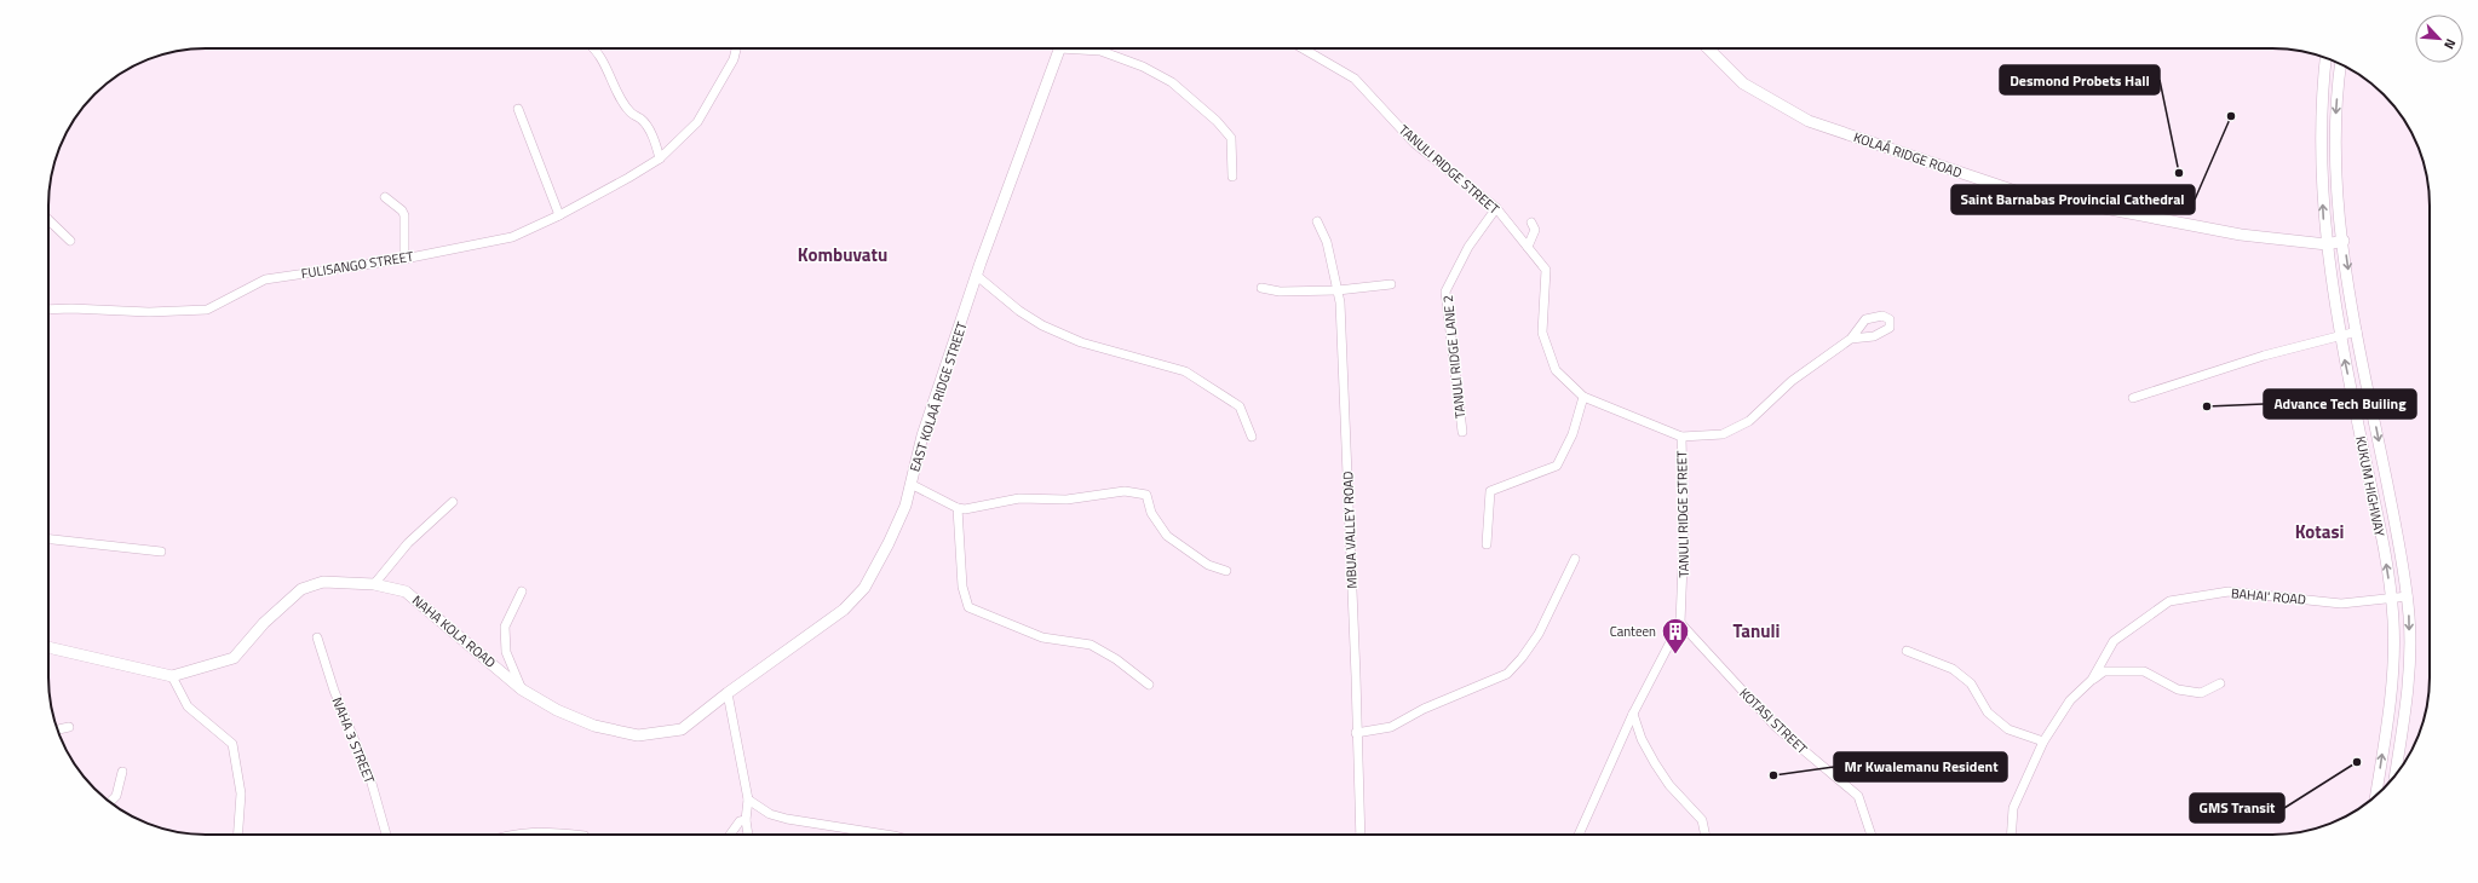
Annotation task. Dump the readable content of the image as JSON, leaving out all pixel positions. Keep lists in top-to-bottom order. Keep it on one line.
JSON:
{"streets":{"street":["KOLAÁ RIDGE ROAD","TANULI RIDGE STREET","FULISANGO STREET","TANULI RIDGE LANE 2","EAST KOLAÁ RIDGE STREET","KUKUM HIGHWAY","MBUA VALLEY ROAD","BAHAI' ROAD","NAHA KOLA ROAD","KOTASI STREET","NAHA 3 STREET"]},"crossings":[["KOLAÁ RIDGE ROAD","KUKUM HIGHWAY"],["TANULI RIDGE STREET","TANULI RIDGE LANE 2"],["TANULI RIDGE STREET","KOTASI STREET"],["EAST KOLAÁ RIDGE STREET","NAHA KOLA ROAD"],["KUKUM HIGHWAY","BAHAI' ROAD"]],"districts":["Kombuvatu","Kotasi","Tanuli"],"places":{"other":["Saint Barnabas Provincial Cathedral","Desmond Probets Hall","Advance Tech Builing","GMS Transit","Mr Kwalemanu Resident"],"building":["Canteen"]},"north":"bottom right"}
